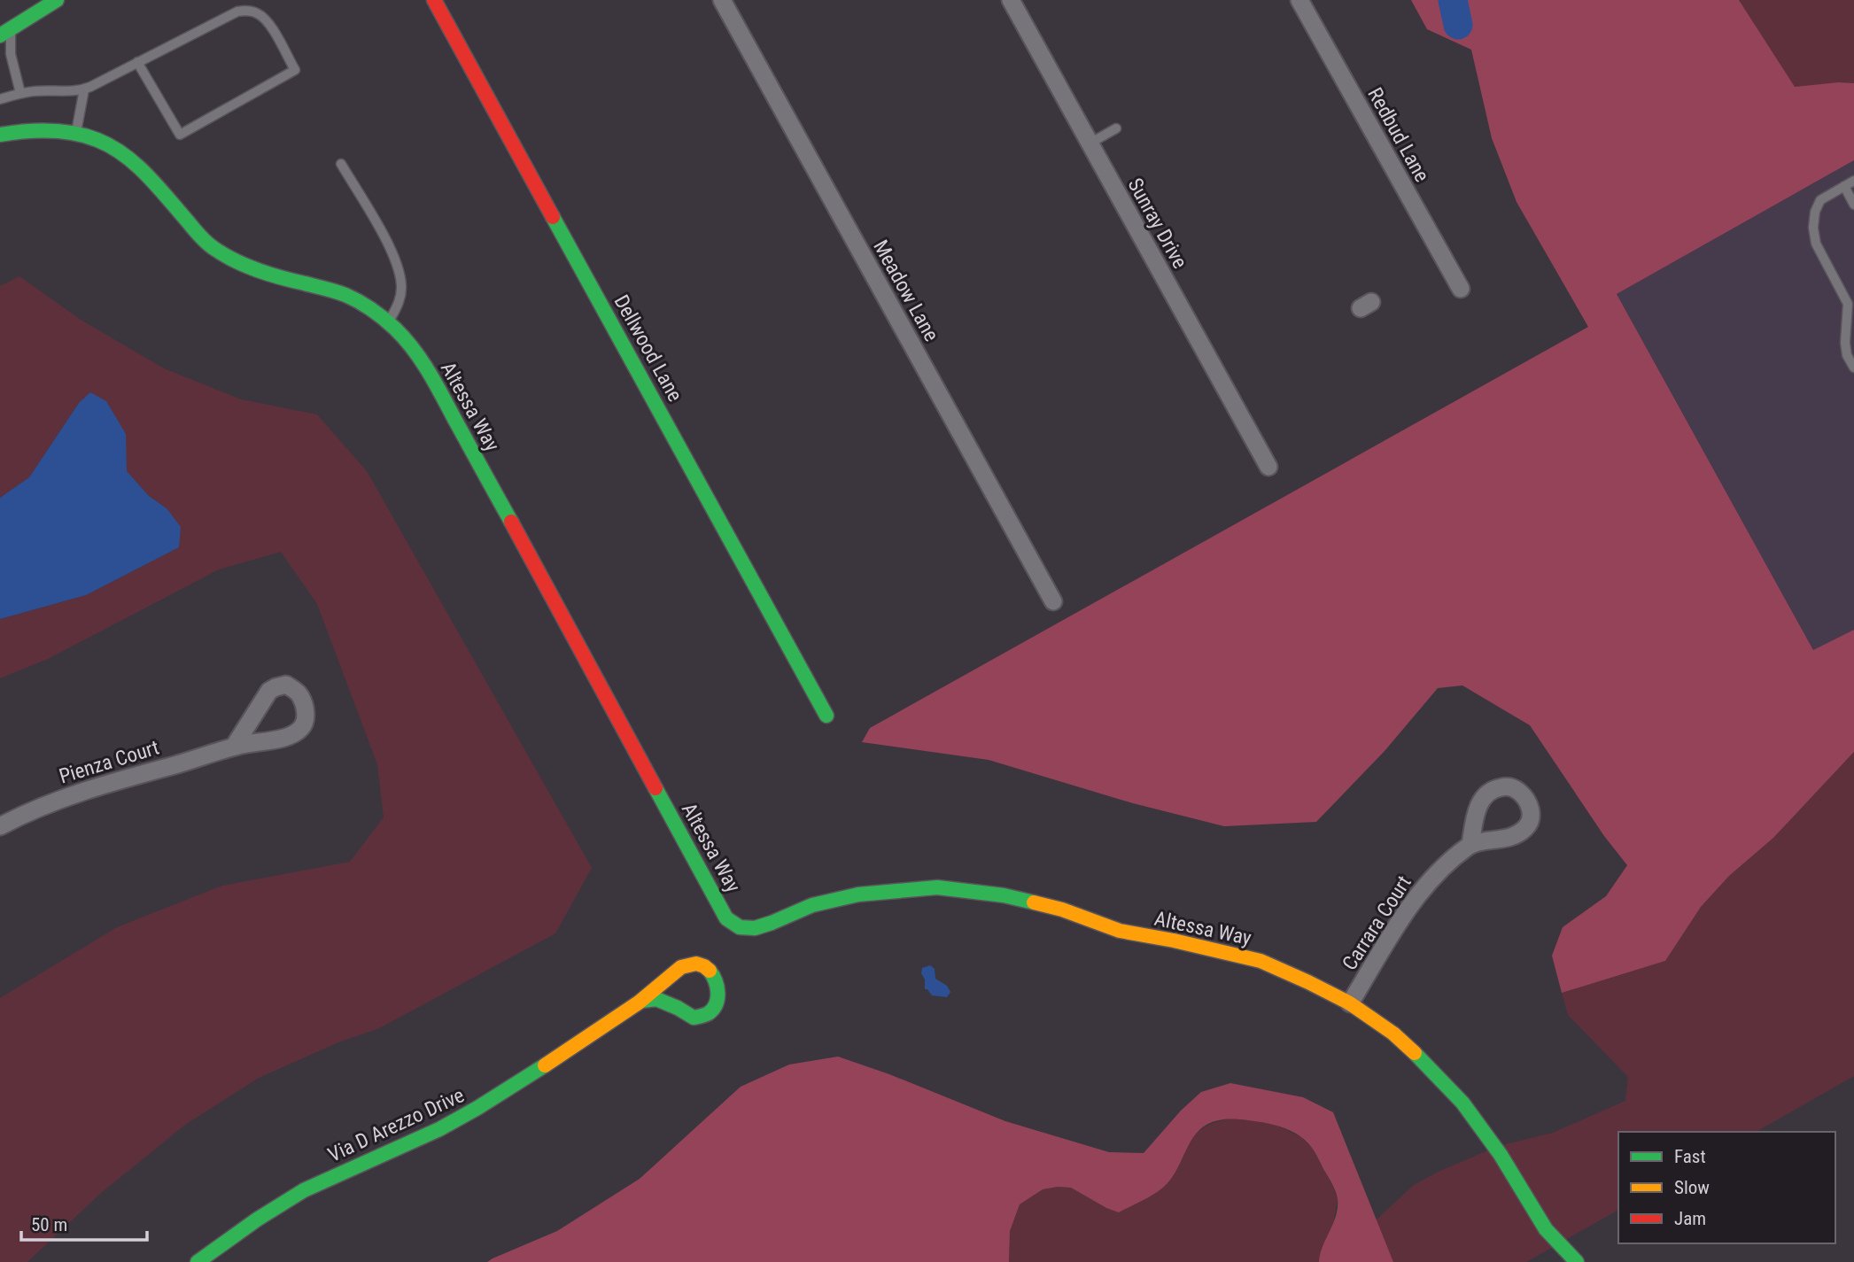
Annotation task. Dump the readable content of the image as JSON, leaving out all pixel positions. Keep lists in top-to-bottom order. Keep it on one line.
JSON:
{"streets":{"street":["Redbud Lane","Sunray Drive","Meadow Lane","Dellwood Lane","Altessa Way","Pienza Court","Carrara Court","Via D Arezzo Drive"]},"crossings":[["Altessa Way","Carrara Court"]],"legend":["Fast","Slow","Jam"],"scale_bar":"50 m"}
